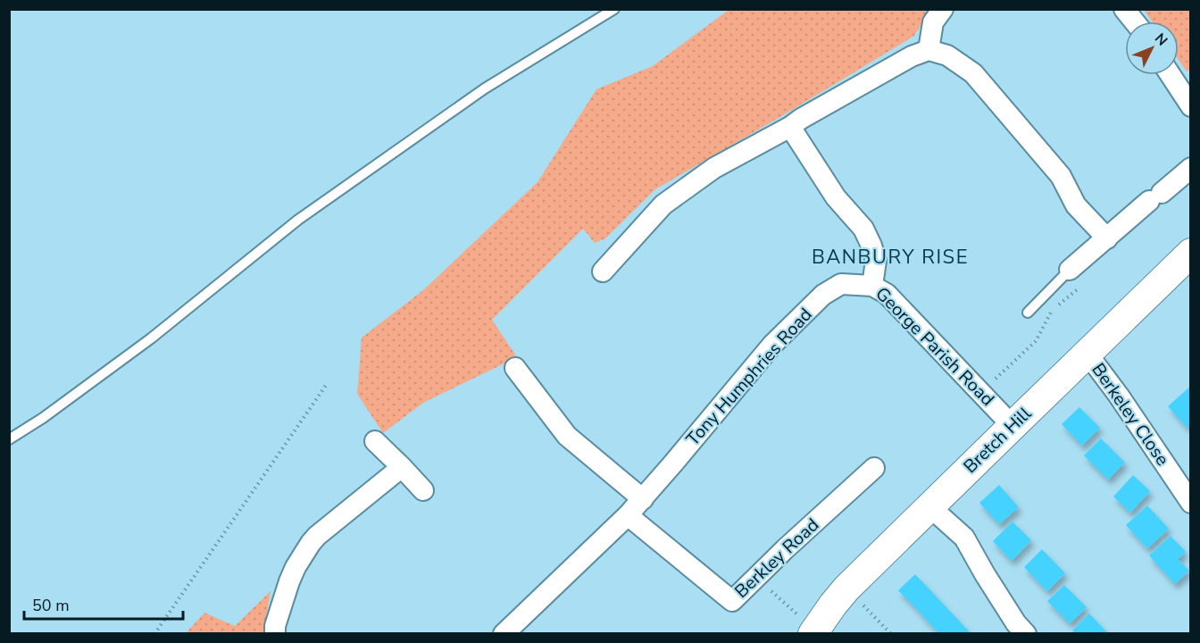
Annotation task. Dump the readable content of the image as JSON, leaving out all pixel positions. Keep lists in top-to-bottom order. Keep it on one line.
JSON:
{"streets":{"street":["George Parish Road","Tony Humphries Road","Berkeley Close","Bretch Hill","Berkley Road"]},"crossings":[["George Parish Road","Tony Humphries Road"],["George Parish Road","Bretch Hill"],["Tony Humphries Road","Berkley Road"],["Berkeley Close","Bretch Hill"]],"districts":["BANBURY RISE"],"scale_bar":"50 m","north":"top right"}
